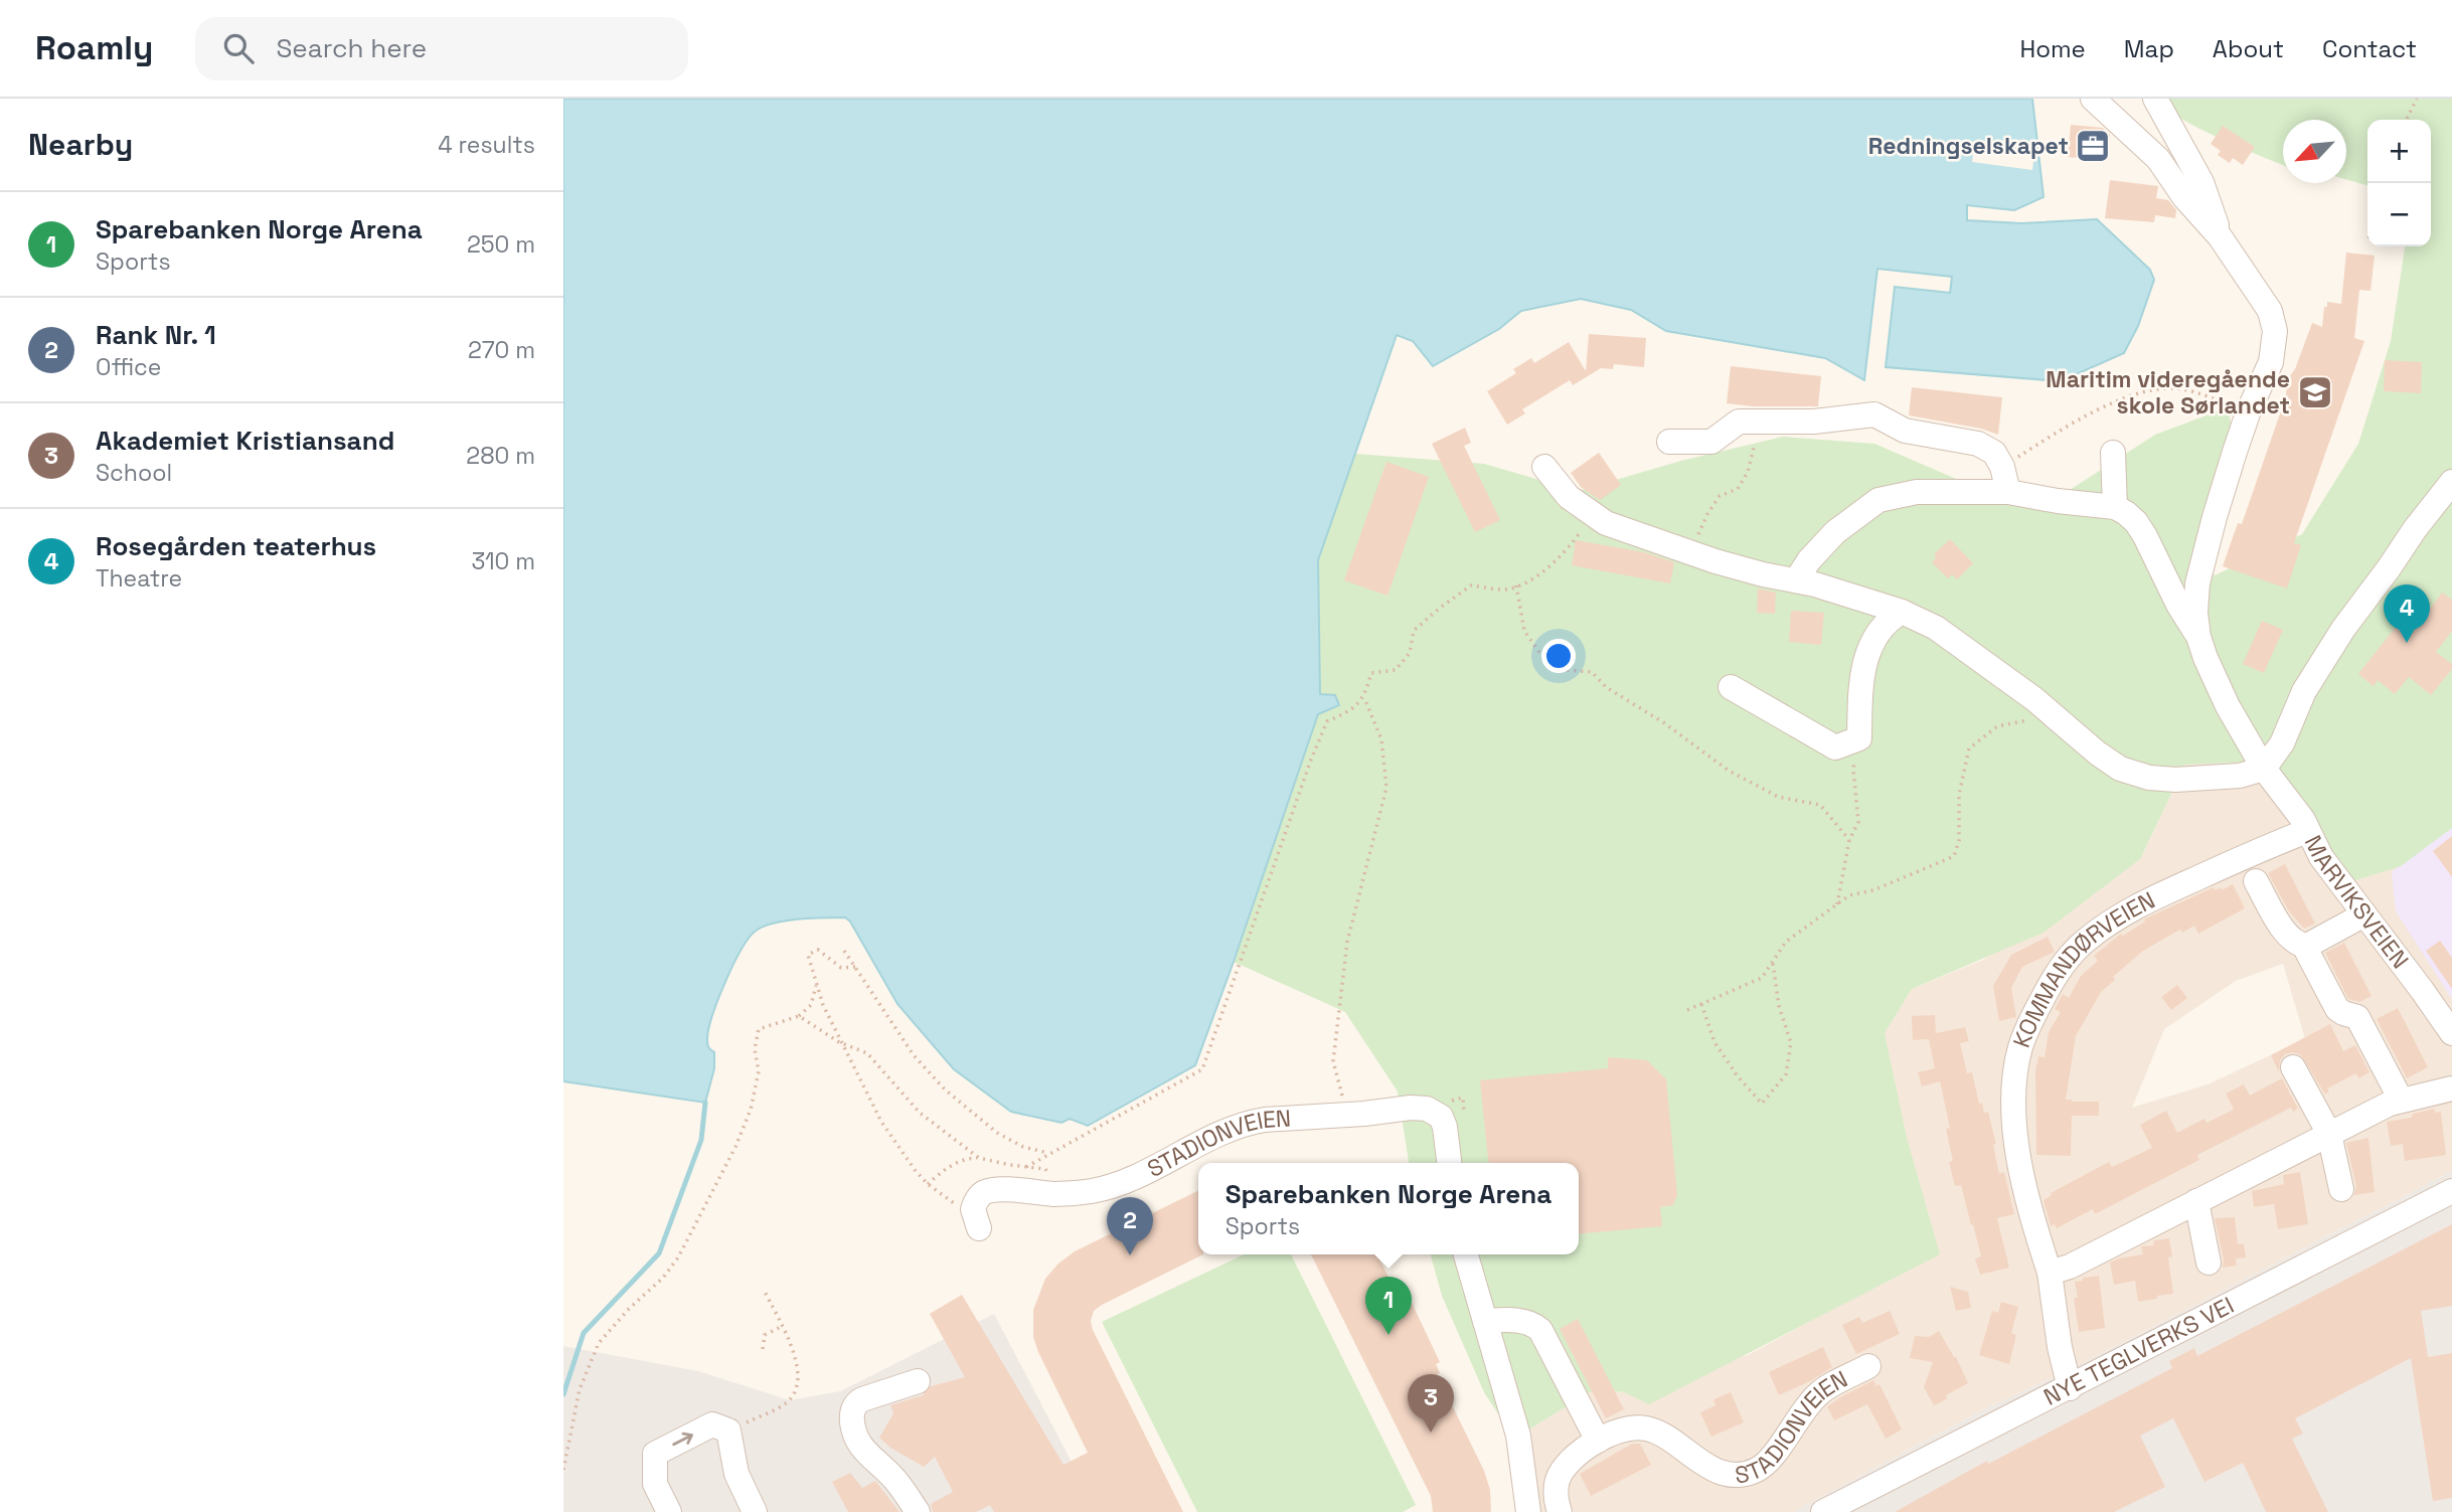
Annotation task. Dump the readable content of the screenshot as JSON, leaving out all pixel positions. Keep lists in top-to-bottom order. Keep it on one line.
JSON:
{"streets":{"street":["MARVIKSVEIEN","KOMMANDØRVEIEN","STADIONVEIEN","NYE TEGLVERKS VEI"]},"crossings":[["MARVIKSVEIEN","KOMMANDØRVEIEN"],["KOMMANDØRVEIEN","NYE TEGLVERKS VEI"]],"places":{"office":["Redningselskapet"],"school or university":["Maritim videregående skole Sørlandet"]},"north":"bottom left","page":{"header":"Roamly","search":"Search here","nav":["Home","Map","About","Contact"],"heading":["Nearby","4 results"],"map_buttons":["+","−"],"list":[{"mark":"1","name":"Sparebanken Norge Arena","note":"Sports","value":"250 m"},{"mark":"2","name":"Rank Nr. 1","note":"Office","value":"270 m"},{"mark":"3","name":"Akademiet Kristiansand","note":"School","value":"280 m"},{"mark":"4","name":"Rosegården teaterhus","note":"Theatre","value":"310 m"}],"pins":["4","2","1","3"],"popup":["Sparebanken Norge Arena","Sports"]}}
